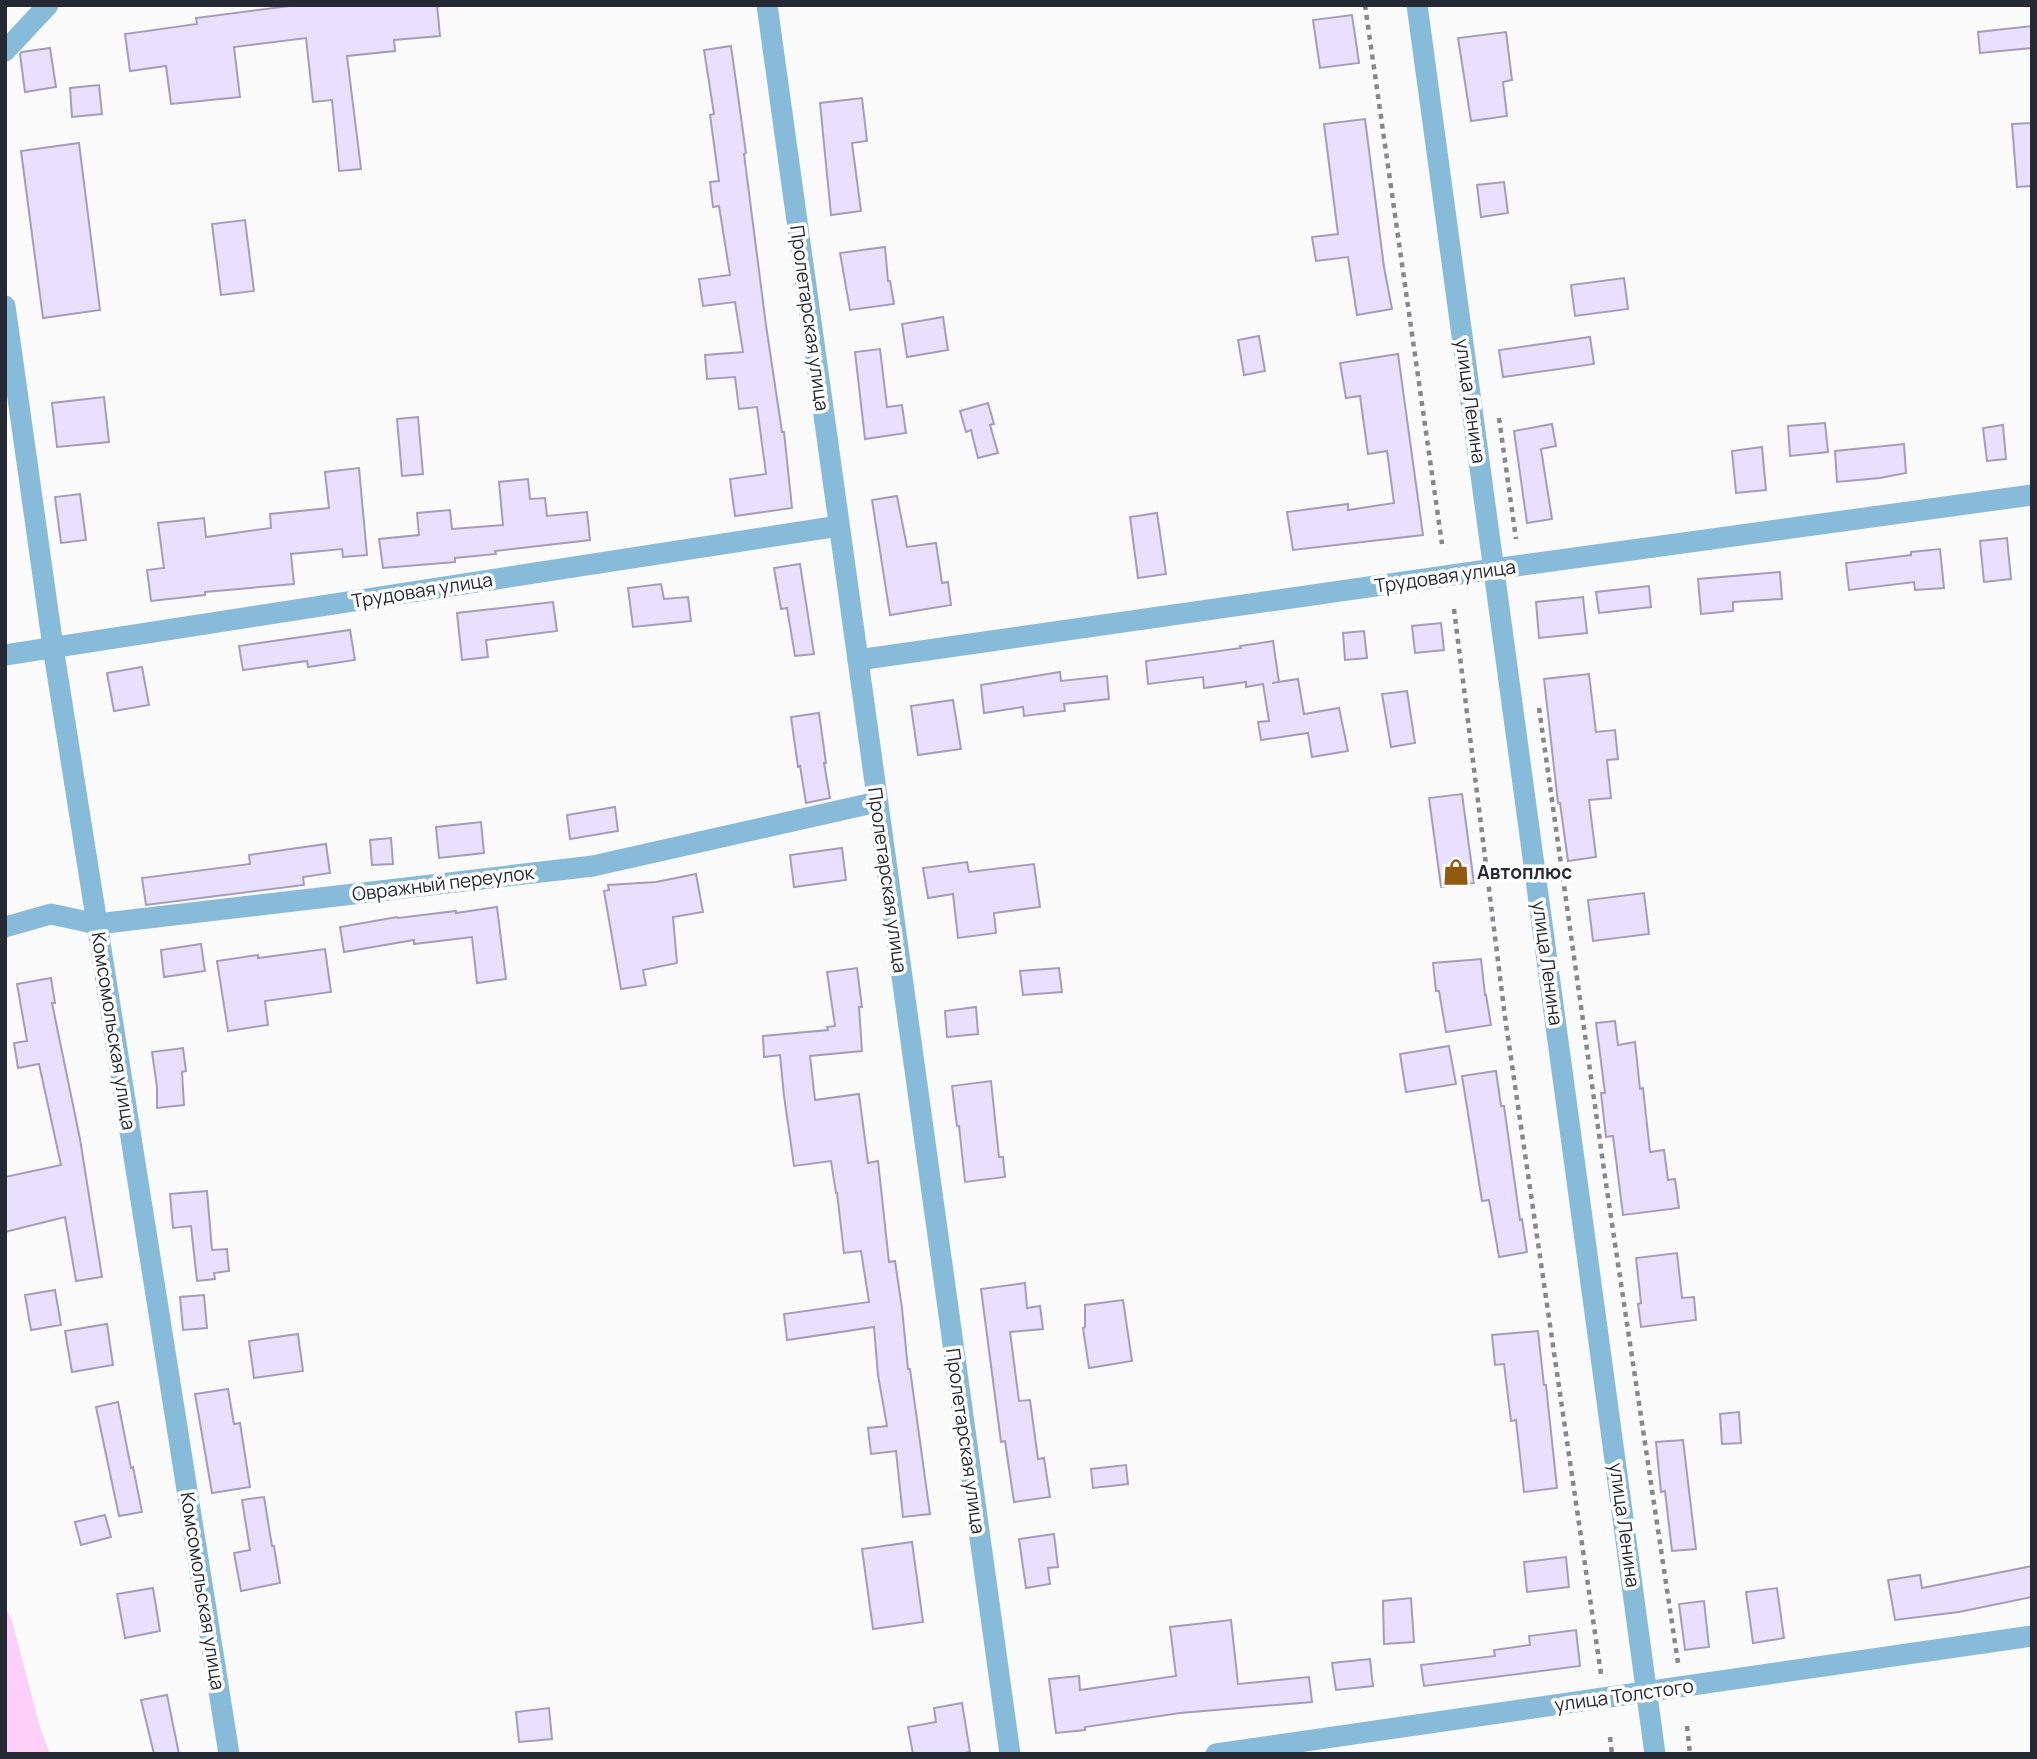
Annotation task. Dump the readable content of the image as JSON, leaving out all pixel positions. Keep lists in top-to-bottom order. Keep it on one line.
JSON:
{"streets":{"street":["Пролетарская улица","улица Ленина","Трудовая улица","Овражный переулок","Комсомольская улица","улица Толстого"]},"crossings":[["Пролетарская улица","Трудовая улица"],["Пролетарская улица","Овражный переулок"],["улица Ленина","Трудовая улица"],["улица Ленина","улица Толстого"],["Трудовая улица","Комсомольская улица"],["Овражный переулок","Комсомольская улица"]],"places":{"shop":["Автоплюс"]}}
